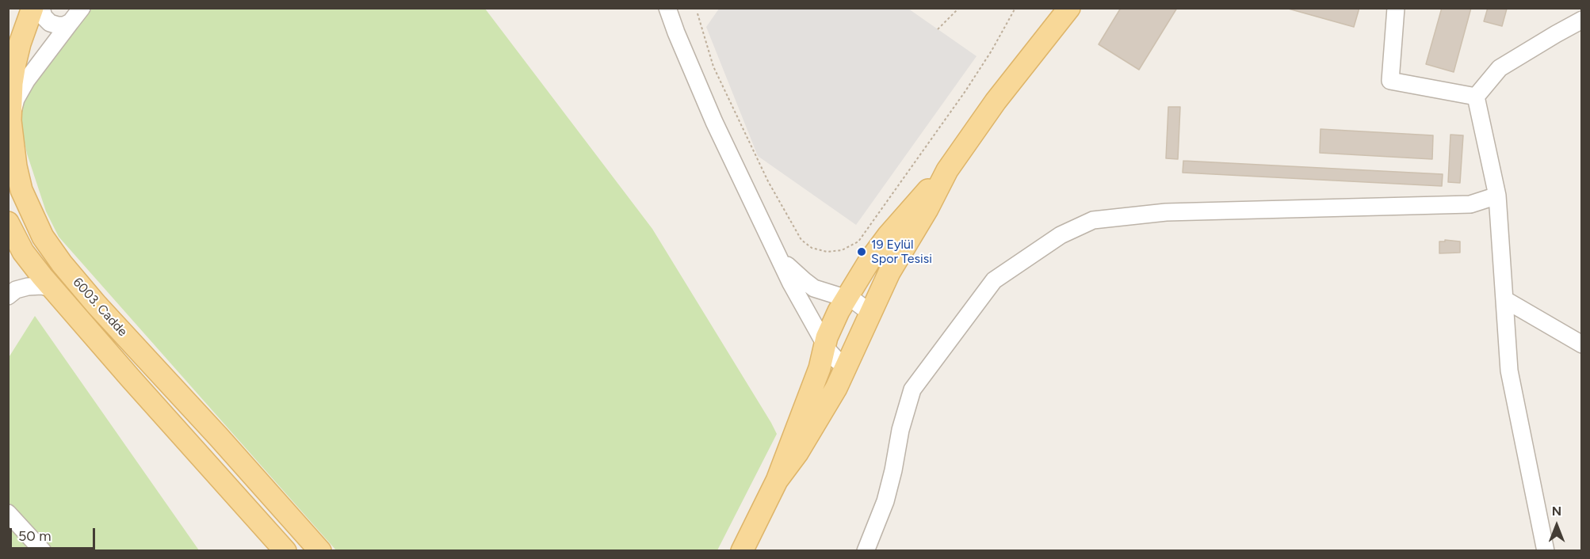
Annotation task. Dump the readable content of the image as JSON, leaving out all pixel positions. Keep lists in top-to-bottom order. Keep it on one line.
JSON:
{"streets":{"main road":["6003. Cadde"]},"places":["19 Eylül Spor Tesisi"],"scale_bar":"50 m","north":"top"}
